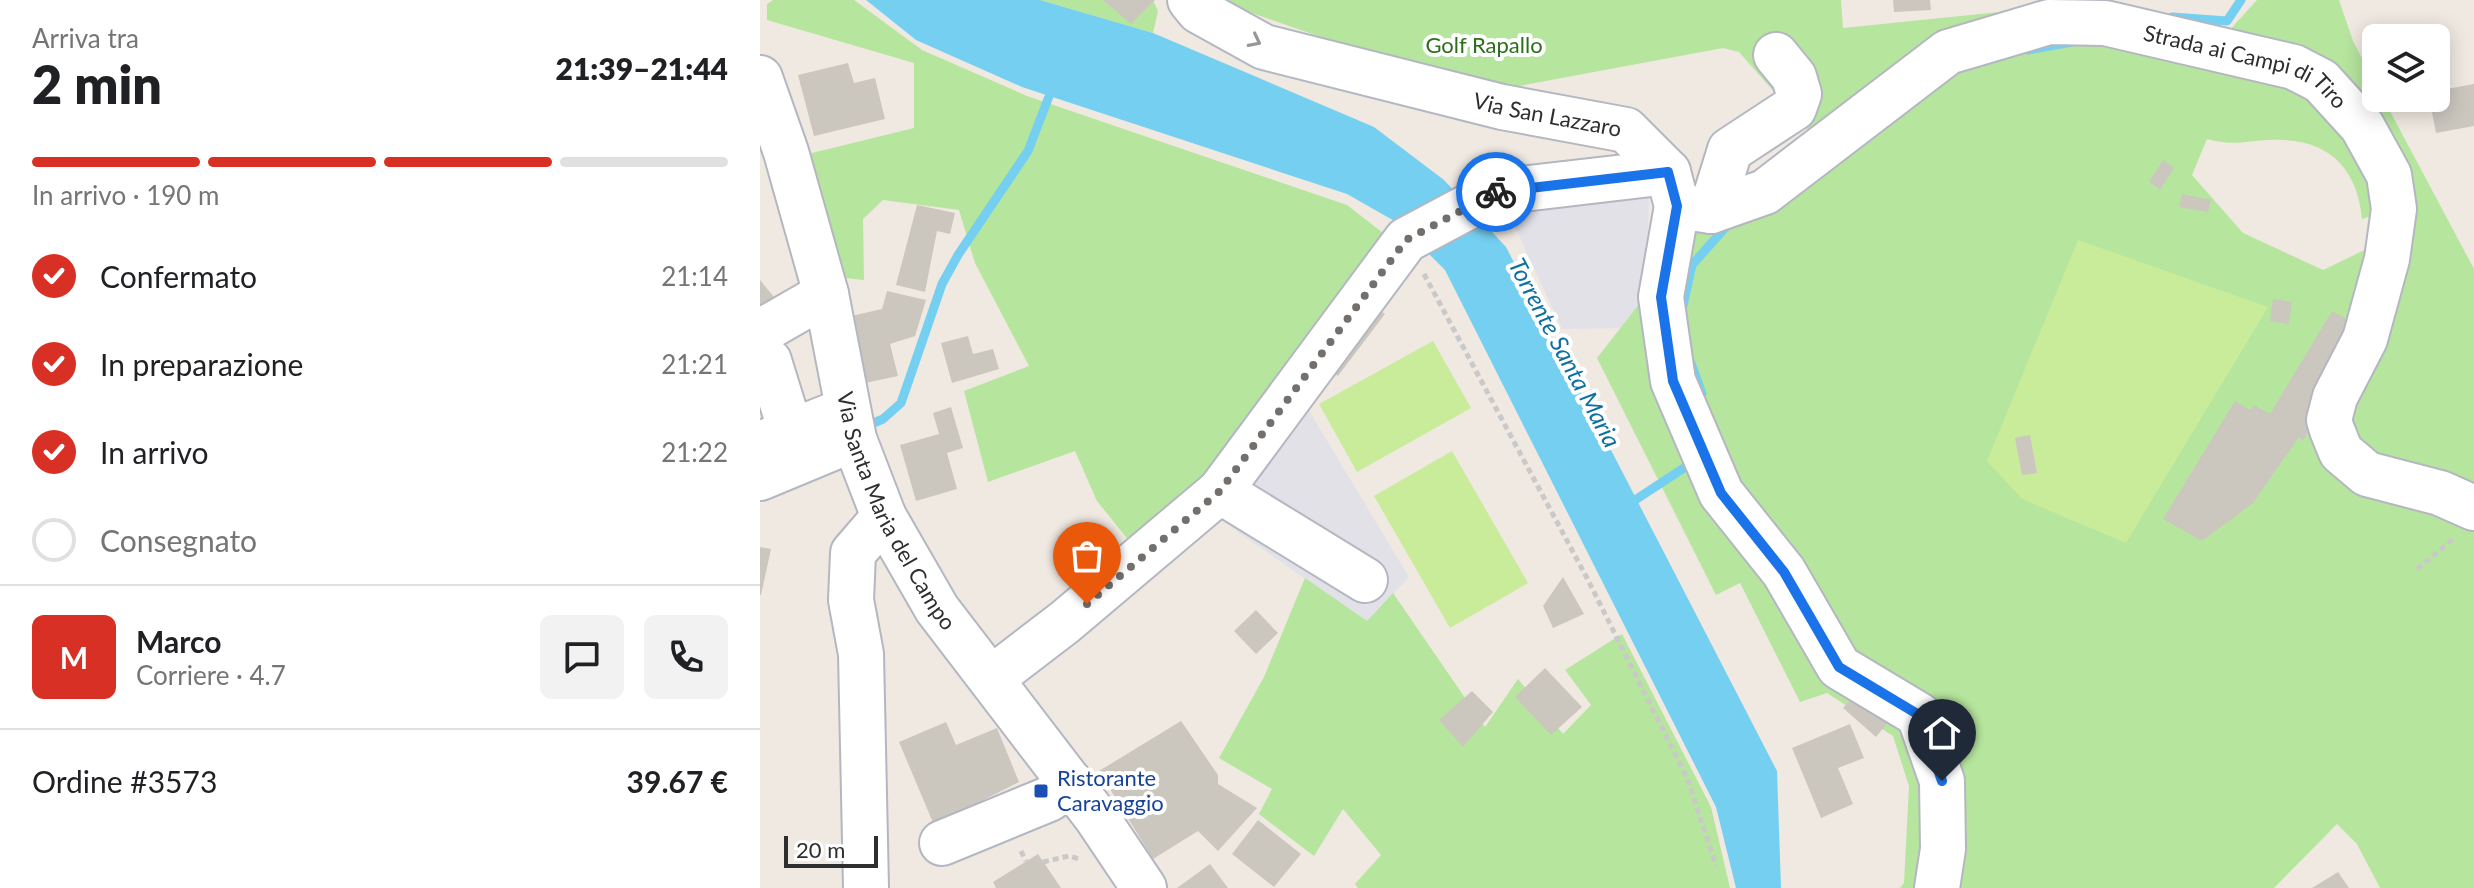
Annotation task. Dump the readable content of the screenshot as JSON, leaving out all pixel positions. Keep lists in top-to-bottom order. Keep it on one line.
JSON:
{"streets":{"street":["Strada ai Campi di Tiro","Via San Lazzaro","Via Santa Maria del Campo"]},"crossings":[["Strada ai Campi di Tiro","Via San Lazzaro"]],"one_way":["Via San Lazzaro"],"water":["Torrente Santa Maria"],"parks":["Golf Rapallo"],"places":{"transit":["Ristorante Caravaggio"]},"scale_bar":"20 m","page":{"heading":["2 min","Arriva tra","21:39–21:44"],"panel":["Marco","Corriere · 4.7","Ordine #3573","39.67 €"],"bar":"In arrivo · 190 m","list":[["Confermato","21:14"],["In preparazione","21:21"],["In arrivo","21:22"],"Consegnato"],"round":"M","scale":"20 m"}}
